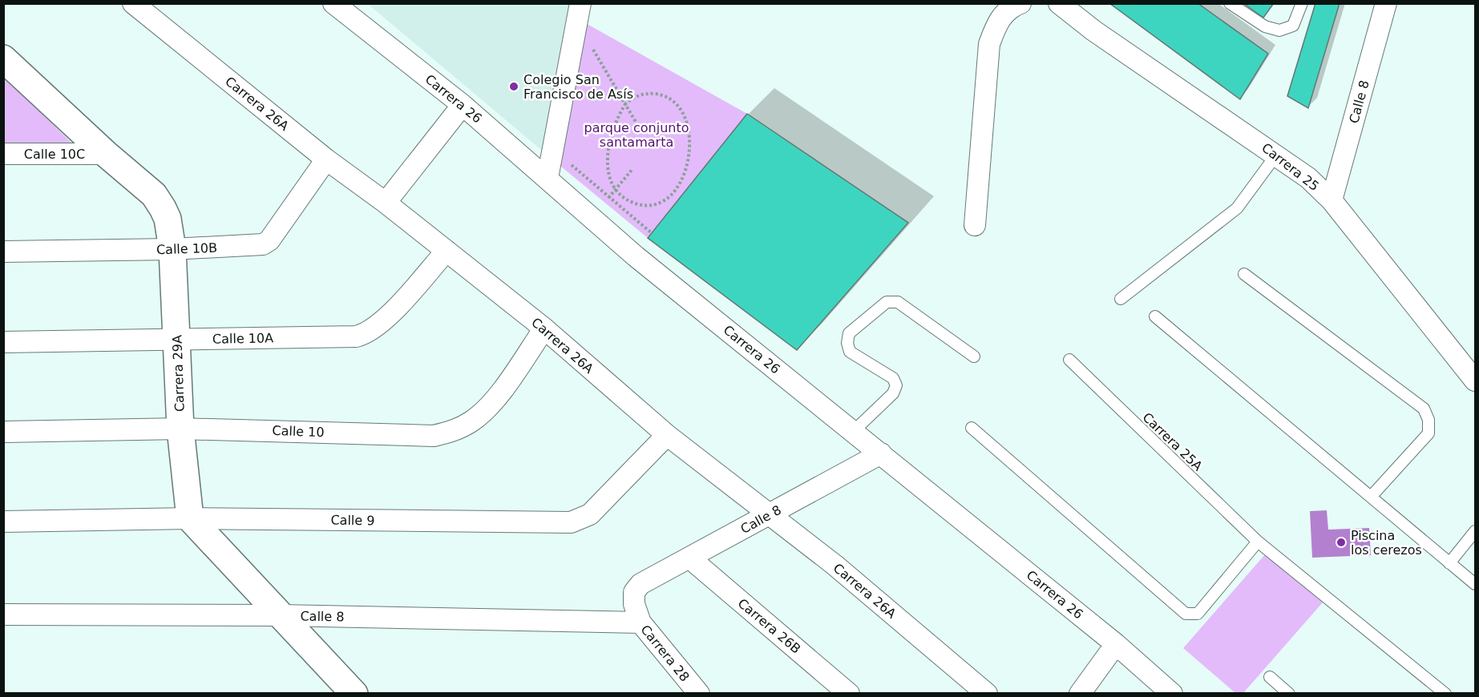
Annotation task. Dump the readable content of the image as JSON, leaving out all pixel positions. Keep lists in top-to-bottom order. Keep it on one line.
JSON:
{"streets":{"street":["Carrera 26","Calle 8","Carrera 26A","Calle 10C","Carrera 25","Calle 10B","Calle 10A","Carrera 29A","Calle 10","Calle 9","Carrera 26B","Carrera 28"],"lane":["Carrera 25A"]},"crossings":[["Carrera 26","Calle 8"],["Calle 8","Carrera 26A"],["Calle 8","Carrera 25"],["Calle 8","Carrera 26B"],["Calle 8","Carrera 28"],["Carrera 26A","Calle 10B"],["Carrera 26A","Calle 10A"],["Carrera 26A","Calle 10"],["Carrera 26A","Calle 9"],["Calle 10C","Carrera 29A"],["Calle 10B","Carrera 29A"],["Calle 10A","Carrera 29A"],["Carrera 29A","Calle 10"],["Carrera 29A","Calle 9"]],"parks":["parque conjunto santamarta"],"places":["Colegio San Francisco de Asís","Piscina los cerezos"]}
